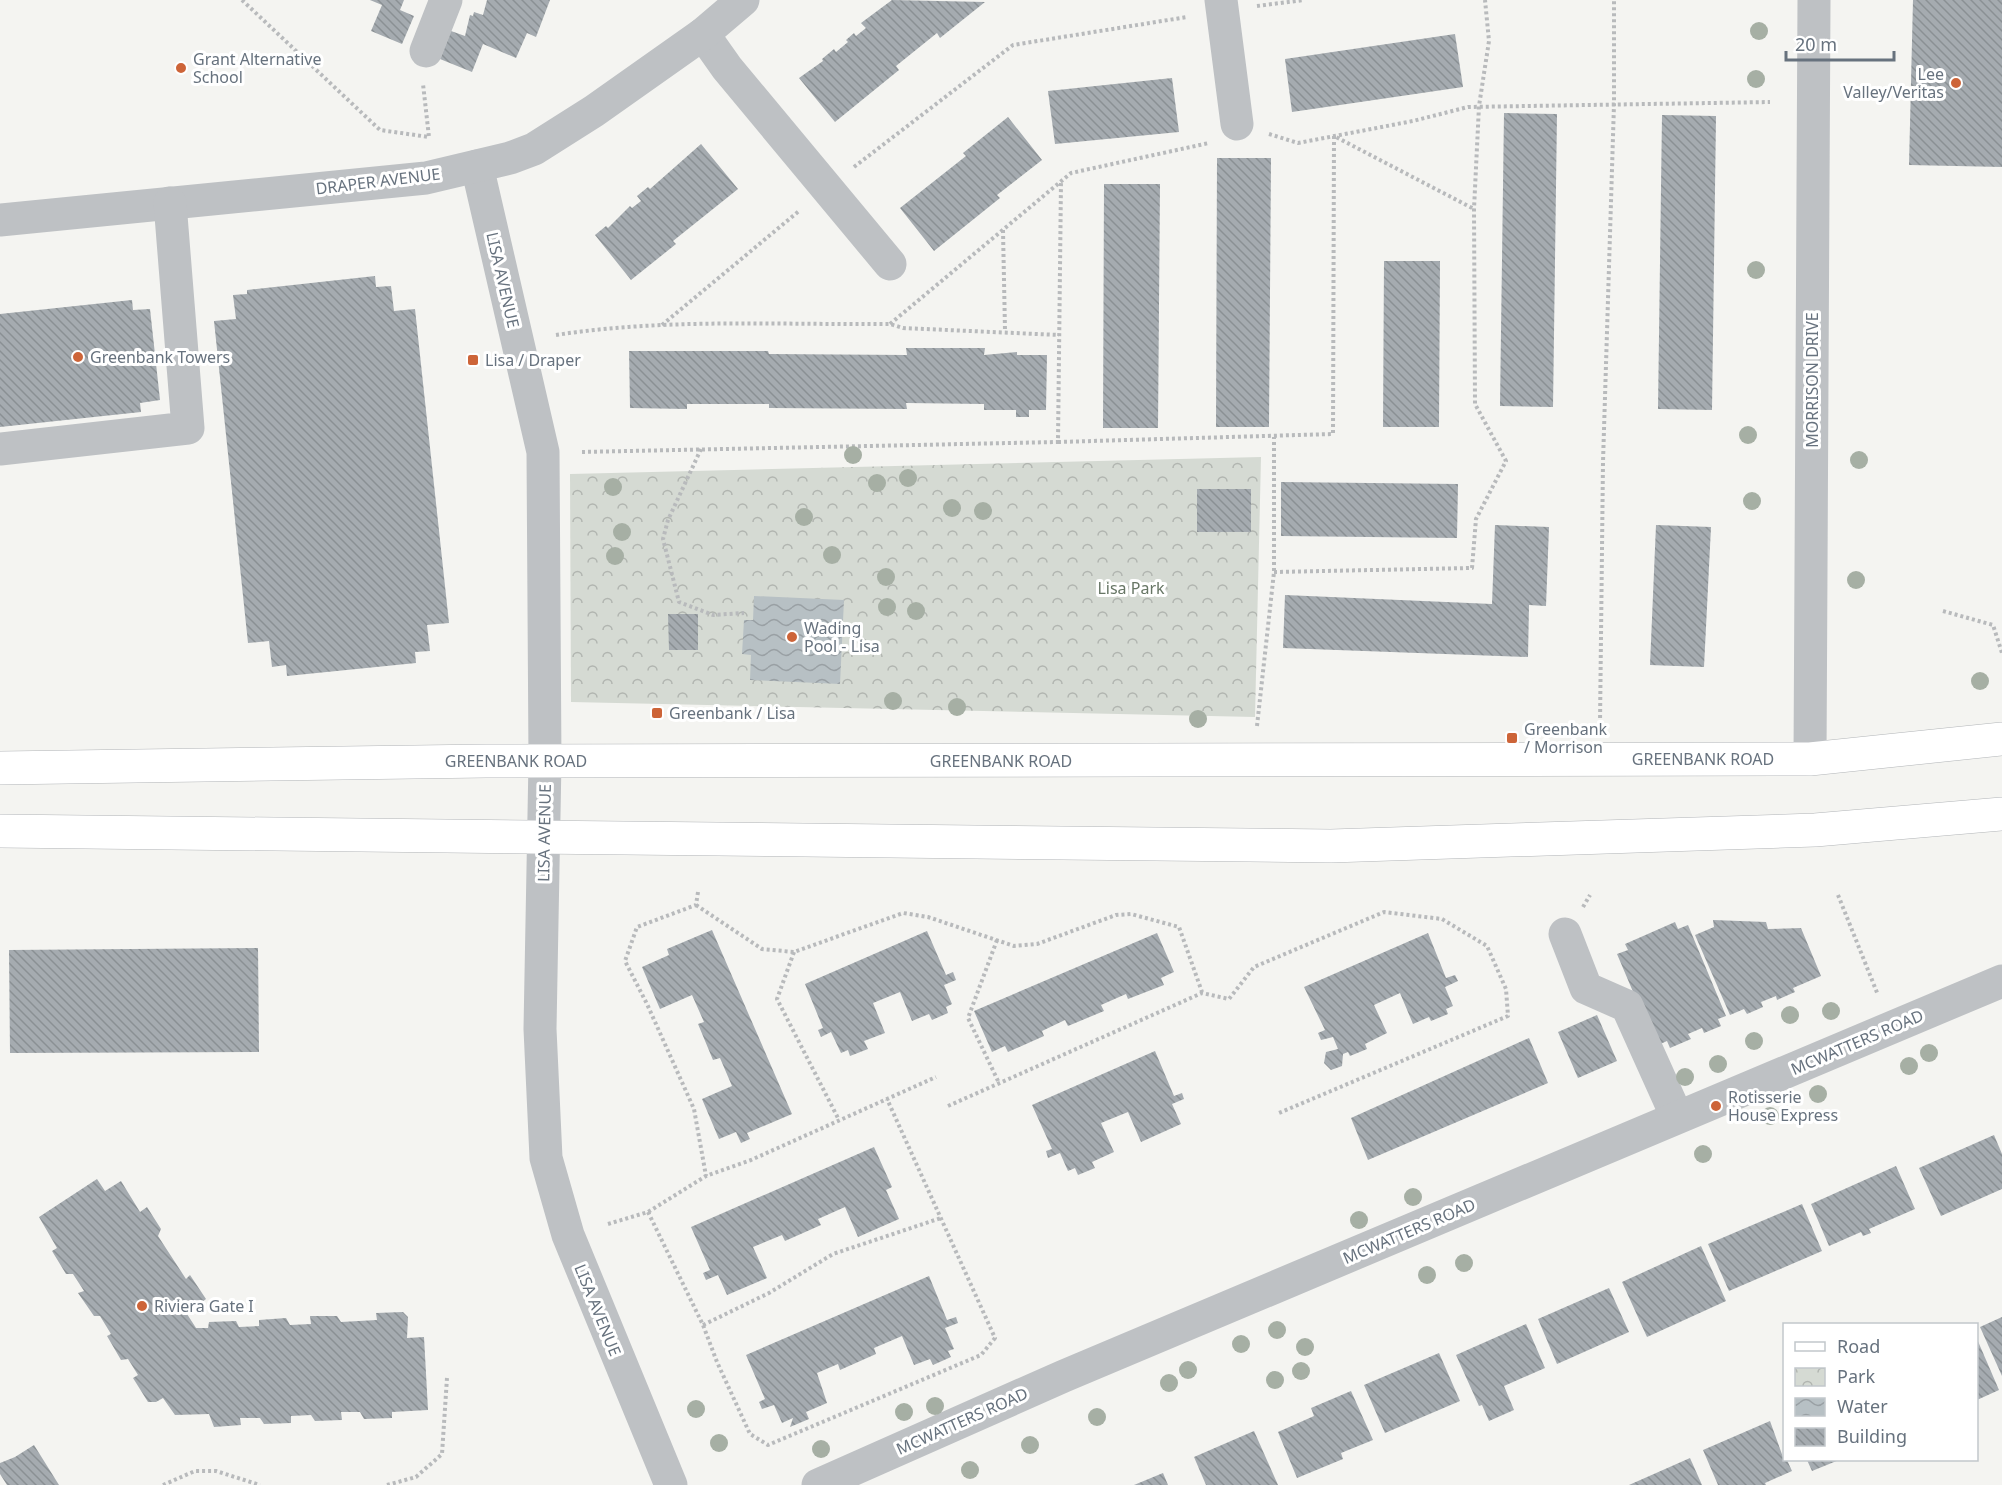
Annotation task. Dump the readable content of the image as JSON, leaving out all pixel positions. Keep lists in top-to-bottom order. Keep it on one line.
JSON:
{"streets":{"main road":["GREENBANK ROAD"],"street":["DRAPER AVENUE","LISA AVENUE","MORRISON DRIVE","MCWATTERS ROAD"]},"crossings":[["DRAPER AVENUE","LISA AVENUE"],["LISA AVENUE","GREENBANK ROAD"],["MORRISON DRIVE","GREENBANK ROAD"]],"parks":["Lisa Park"],"places":{"other":["Grant Alternative School","Lee Valley/Veritas","Greenbank Towers","Wading Pool - Lisa","Rotisserie House Express","Riviera Gate I"],"transit":["Lisa / Draper","Greenbank / Lisa","Greenbank / Morrison"]},"legend":["Road","Park","Water","Building"],"scale_bar":"20 m"}
